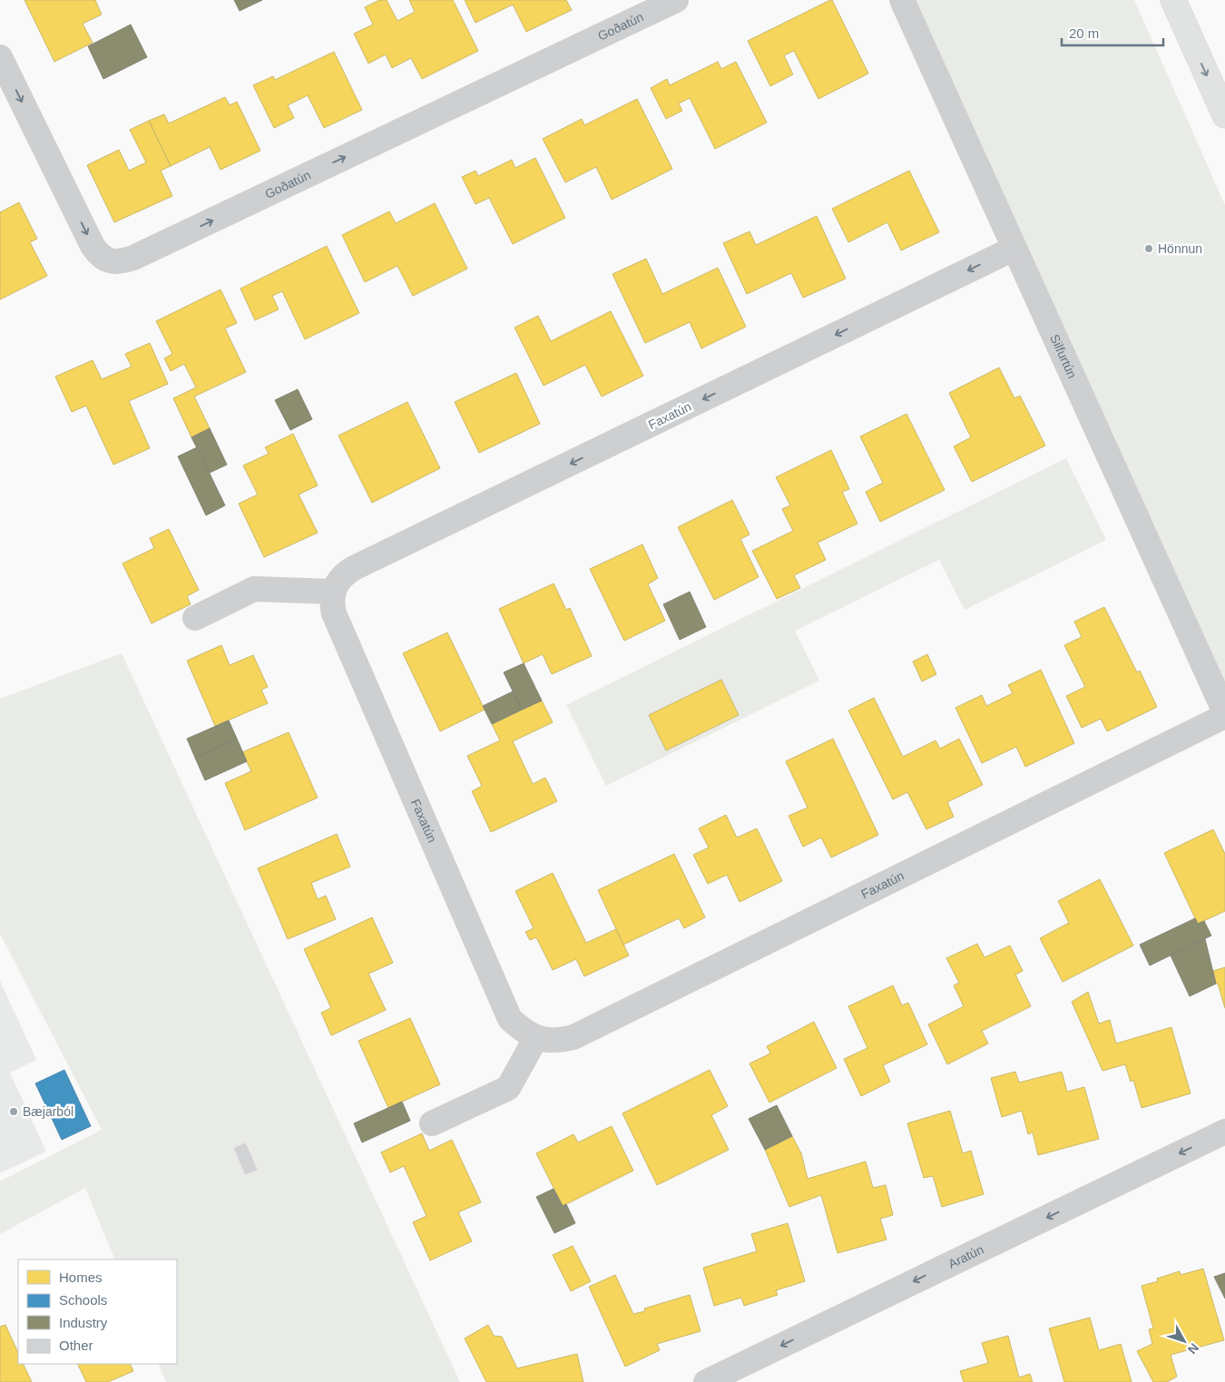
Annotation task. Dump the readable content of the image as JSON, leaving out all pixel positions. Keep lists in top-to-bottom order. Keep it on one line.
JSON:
{"streets":{"street":["Goðatún","Silfurtún","Faxatún","Aratún"]},"crossings":[["Silfurtún","Faxatún"]],"one_way":["Faxatún","Aratún"],"places":["Hönnun","Bæjarból"],"legend":["Homes","Schools","Industry","Other"],"scale_bar":"20 m","north":"bottom right"}
